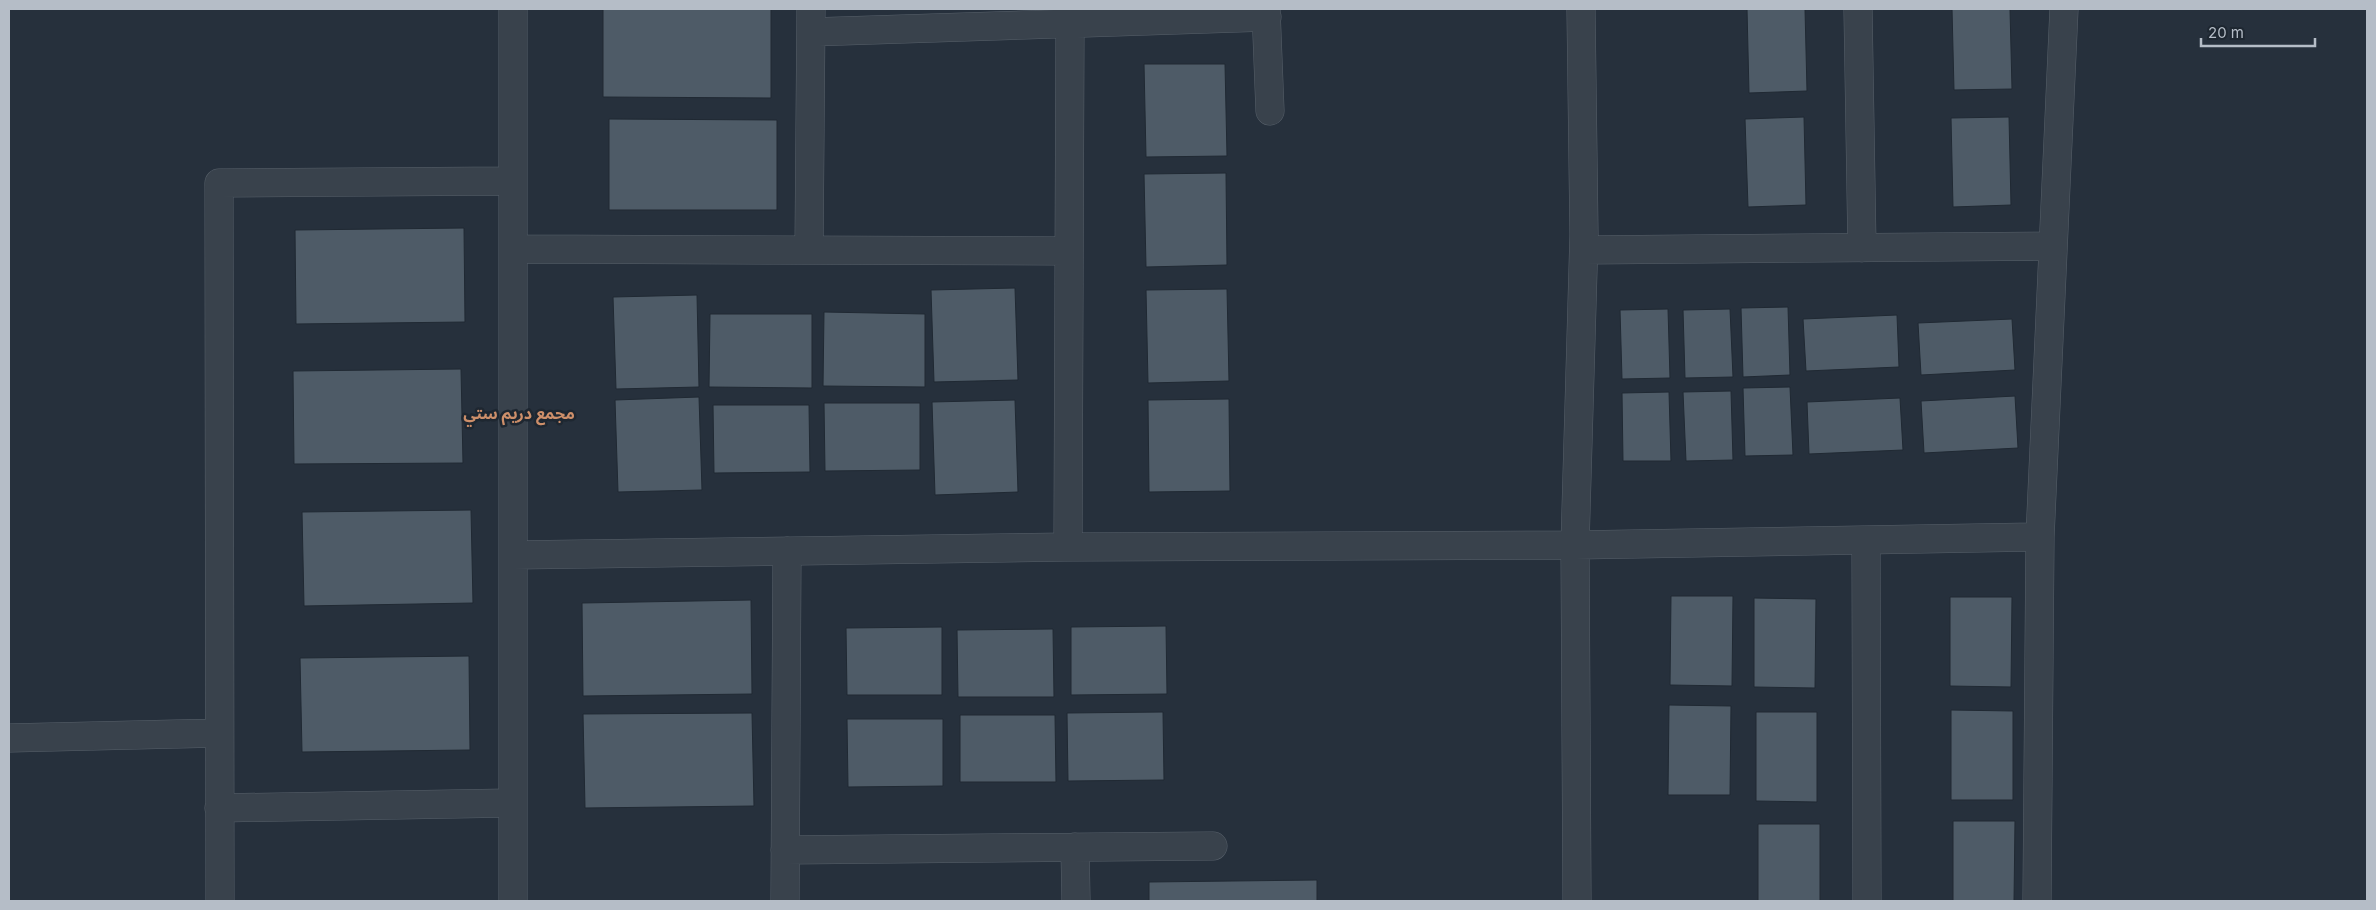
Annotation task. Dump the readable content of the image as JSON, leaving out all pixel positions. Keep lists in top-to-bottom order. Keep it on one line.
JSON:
{"districts":["مجمع دريم ستي"],"scale_bar":"20 m"}
